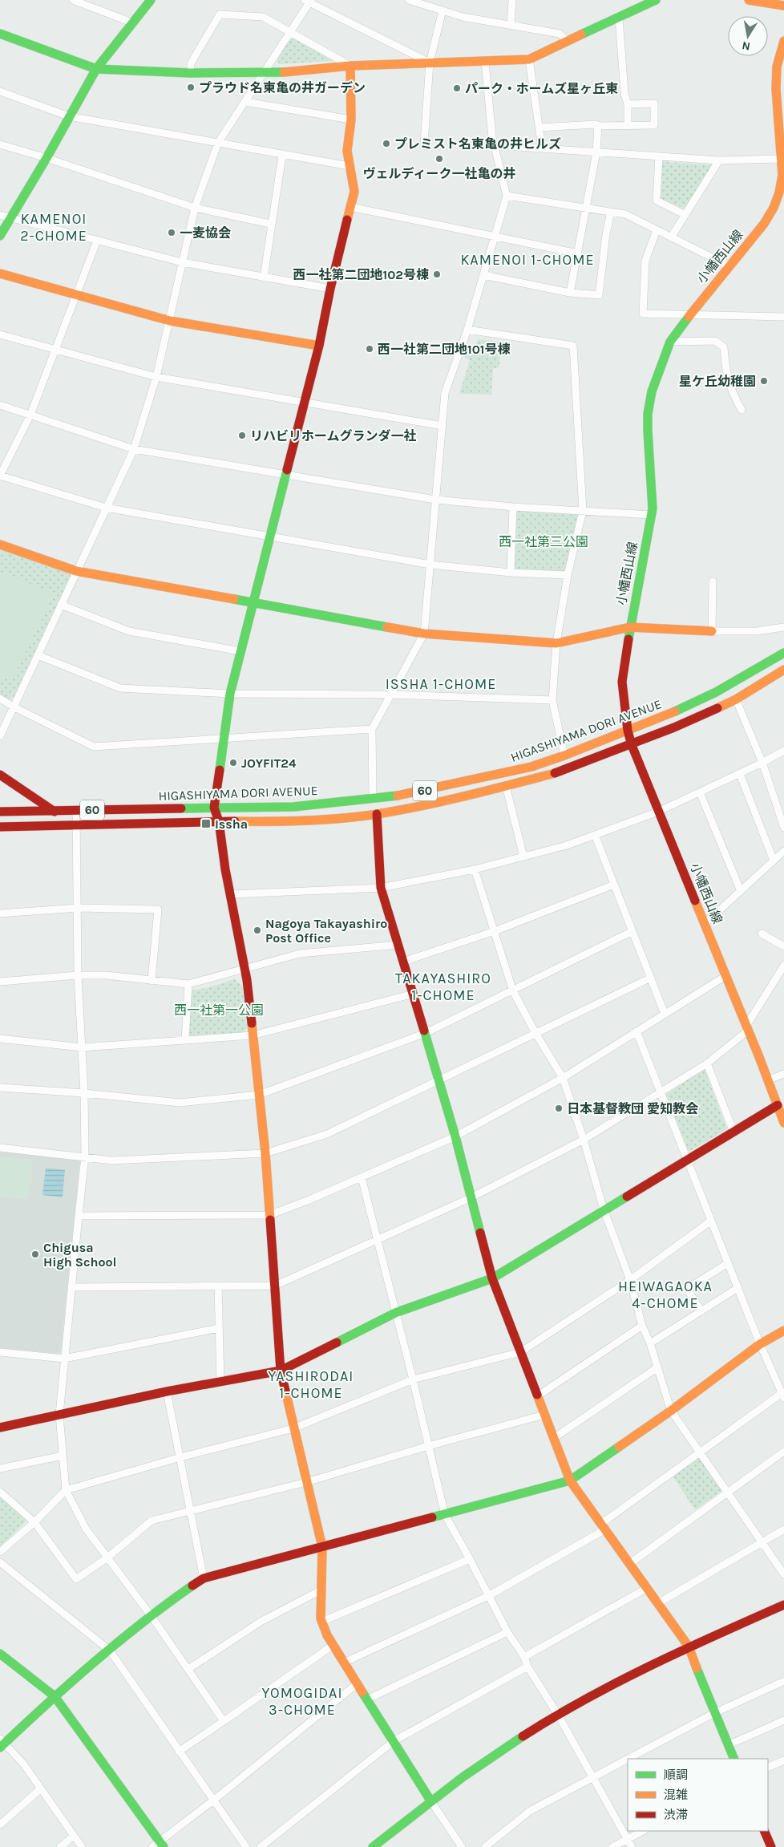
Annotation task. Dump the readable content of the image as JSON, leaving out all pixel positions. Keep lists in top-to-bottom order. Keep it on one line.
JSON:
{"streets":{"street":["小幡西山線","HIGASHIYAMA DORI AVENUE","60"]},"crossings":[["小幡西山線","HIGASHIYAMA DORI AVENUE"]],"districts":["KAMENOI 2-CHOME","KAMENOI 1-CHOME","ISSHA 1-CHOME","TAKAYASHIRO 1-CHOME","HEIWAGAOKA 4-CHOME","YASHIRODAI 1-CHOME","YOMOGIDAI 3-CHOME"],"parks":["西一社第三公園","西一社第一公園"],"places":{"other":["プラウド名東亀の井ガーデン","パーク・ホームズ星ヶ丘東","プレミスト名東亀の井ヒルズ","ヴェルディーク一社亀の井","一麦協会","西一社第二団地102号棟","西一社第二団地101号棟","星ケ丘幼稚園","リハビリホームグランダ一社","JOYFIT24","Nagoya Takayashiro Post Office","日本基督教団 愛知教会","Chigusa High School"],"transit":["Issha"]},"legend":["順調","混雑","渋滞"],"north":"bottom"}
